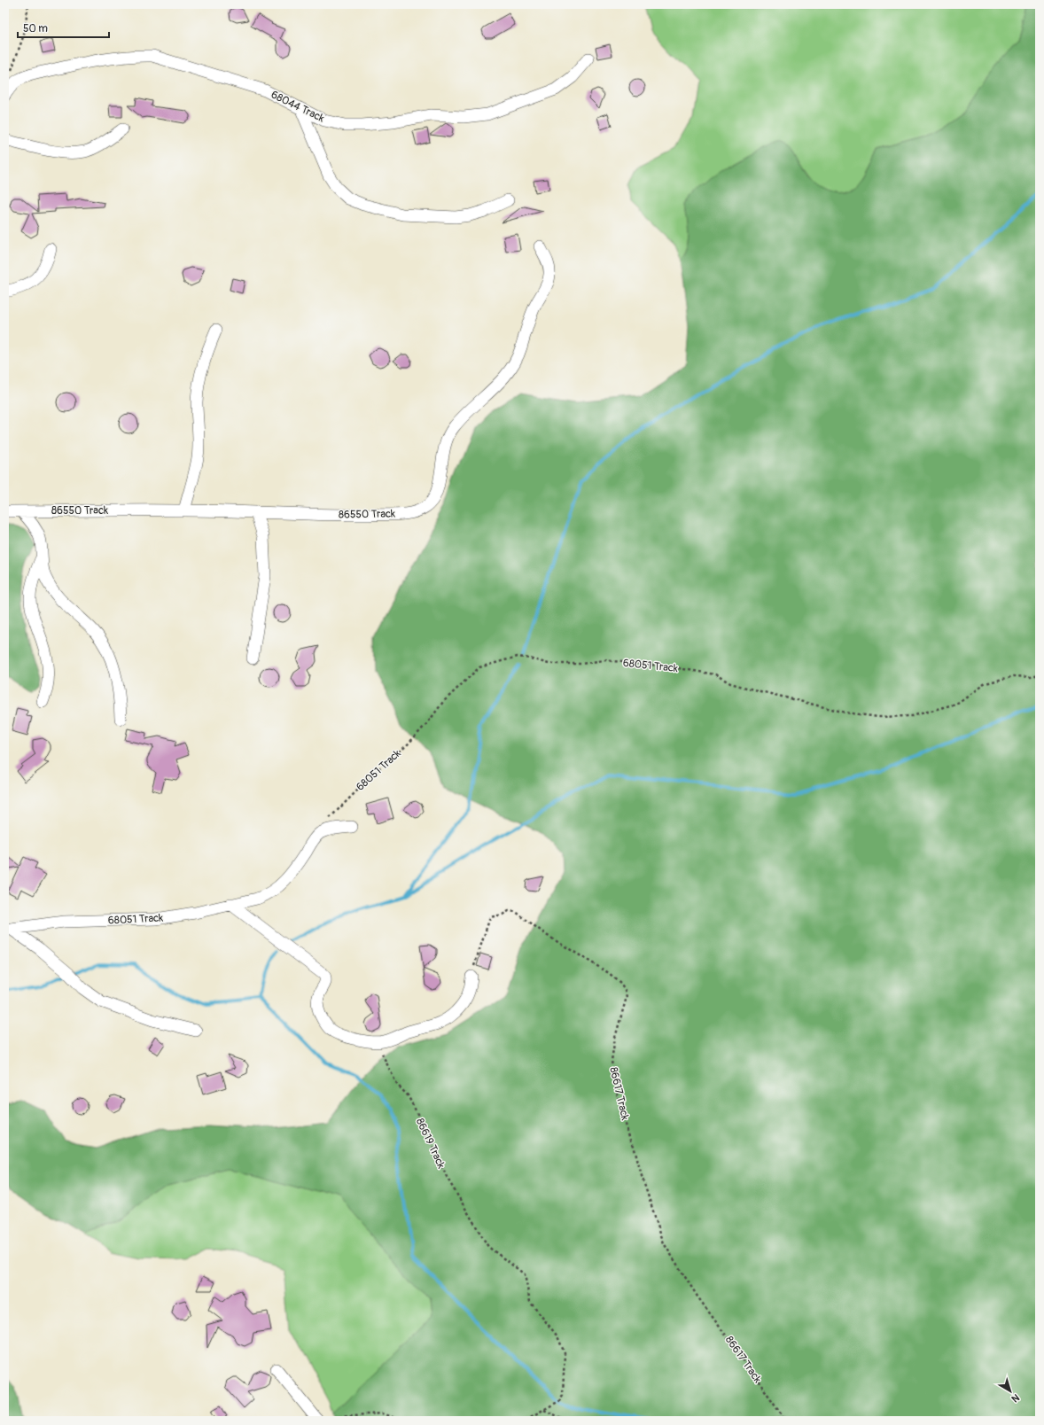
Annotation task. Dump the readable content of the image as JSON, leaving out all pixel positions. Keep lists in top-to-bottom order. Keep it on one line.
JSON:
{"streets":{"street":["68044 Track","86550 Track","68051 Track"],"path":["86617 Track","86619 Track"]},"scale_bar":"50 m","north":"bottom right"}
